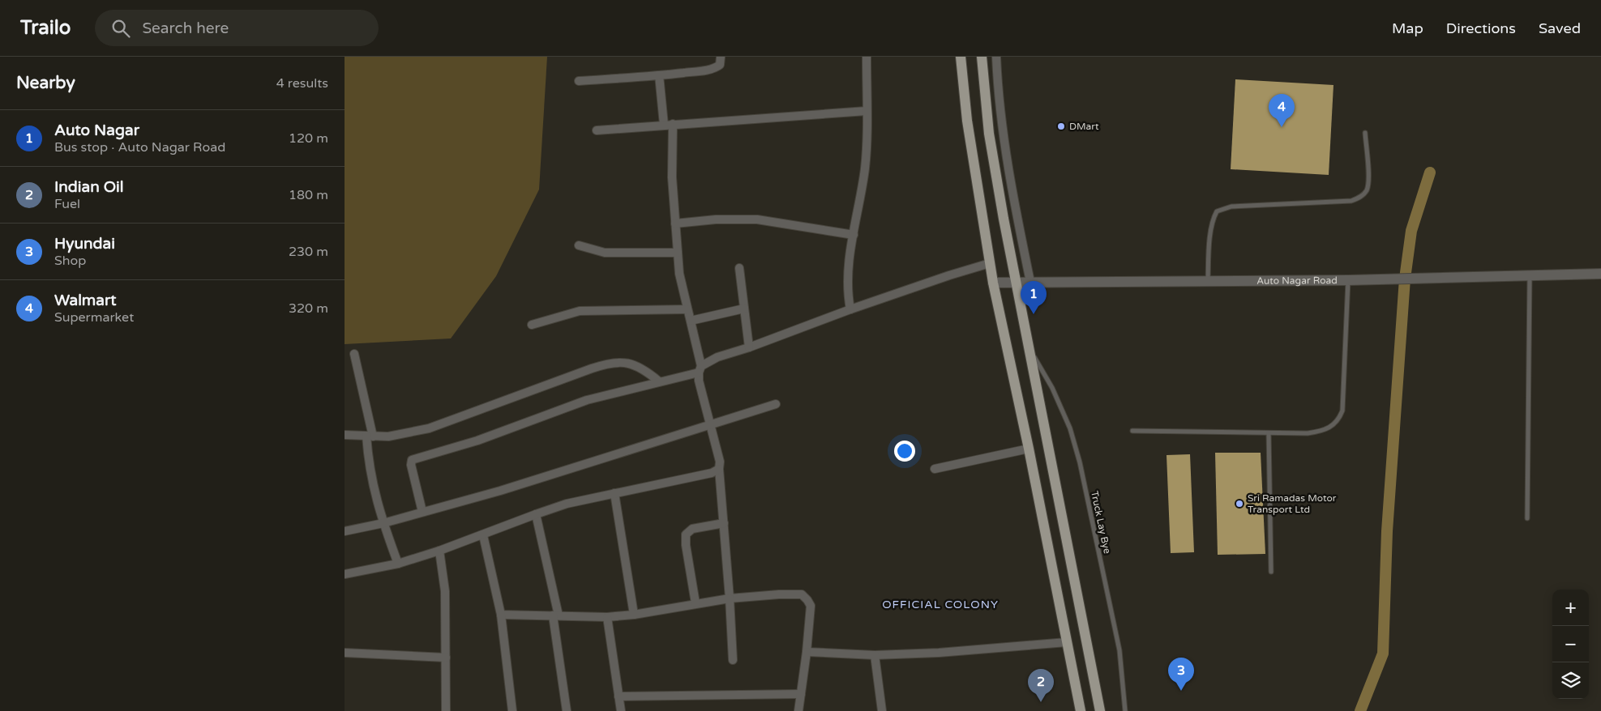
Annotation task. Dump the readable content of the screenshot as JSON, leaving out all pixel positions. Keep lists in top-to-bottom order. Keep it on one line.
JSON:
{"streets":{"street":["Auto Nagar Road"],"lane":["Truck Lay Bye"]},"districts":["OFFICIAL COLONY"],"places":["DMart","Sri Ramadas Motor Transport Ltd"],"page":{"header":"Trailo","search":"Search here","nav":["Map","Directions","Saved"],"heading":["Nearby","4 results"],"pins":["4","1","3","2"],"list":[{"mark":"1","name":"Auto Nagar","note":"Bus stop · Auto Nagar Road","value":"120 m"},{"mark":"2","name":"Indian Oil","note":"Fuel","value":"180 m"},{"mark":"3","name":"Hyundai","note":"Shop","value":"230 m"},{"mark":"4","name":"Walmart","note":"Supermarket","value":"320 m"}],"map_buttons":["+","−"]}}
